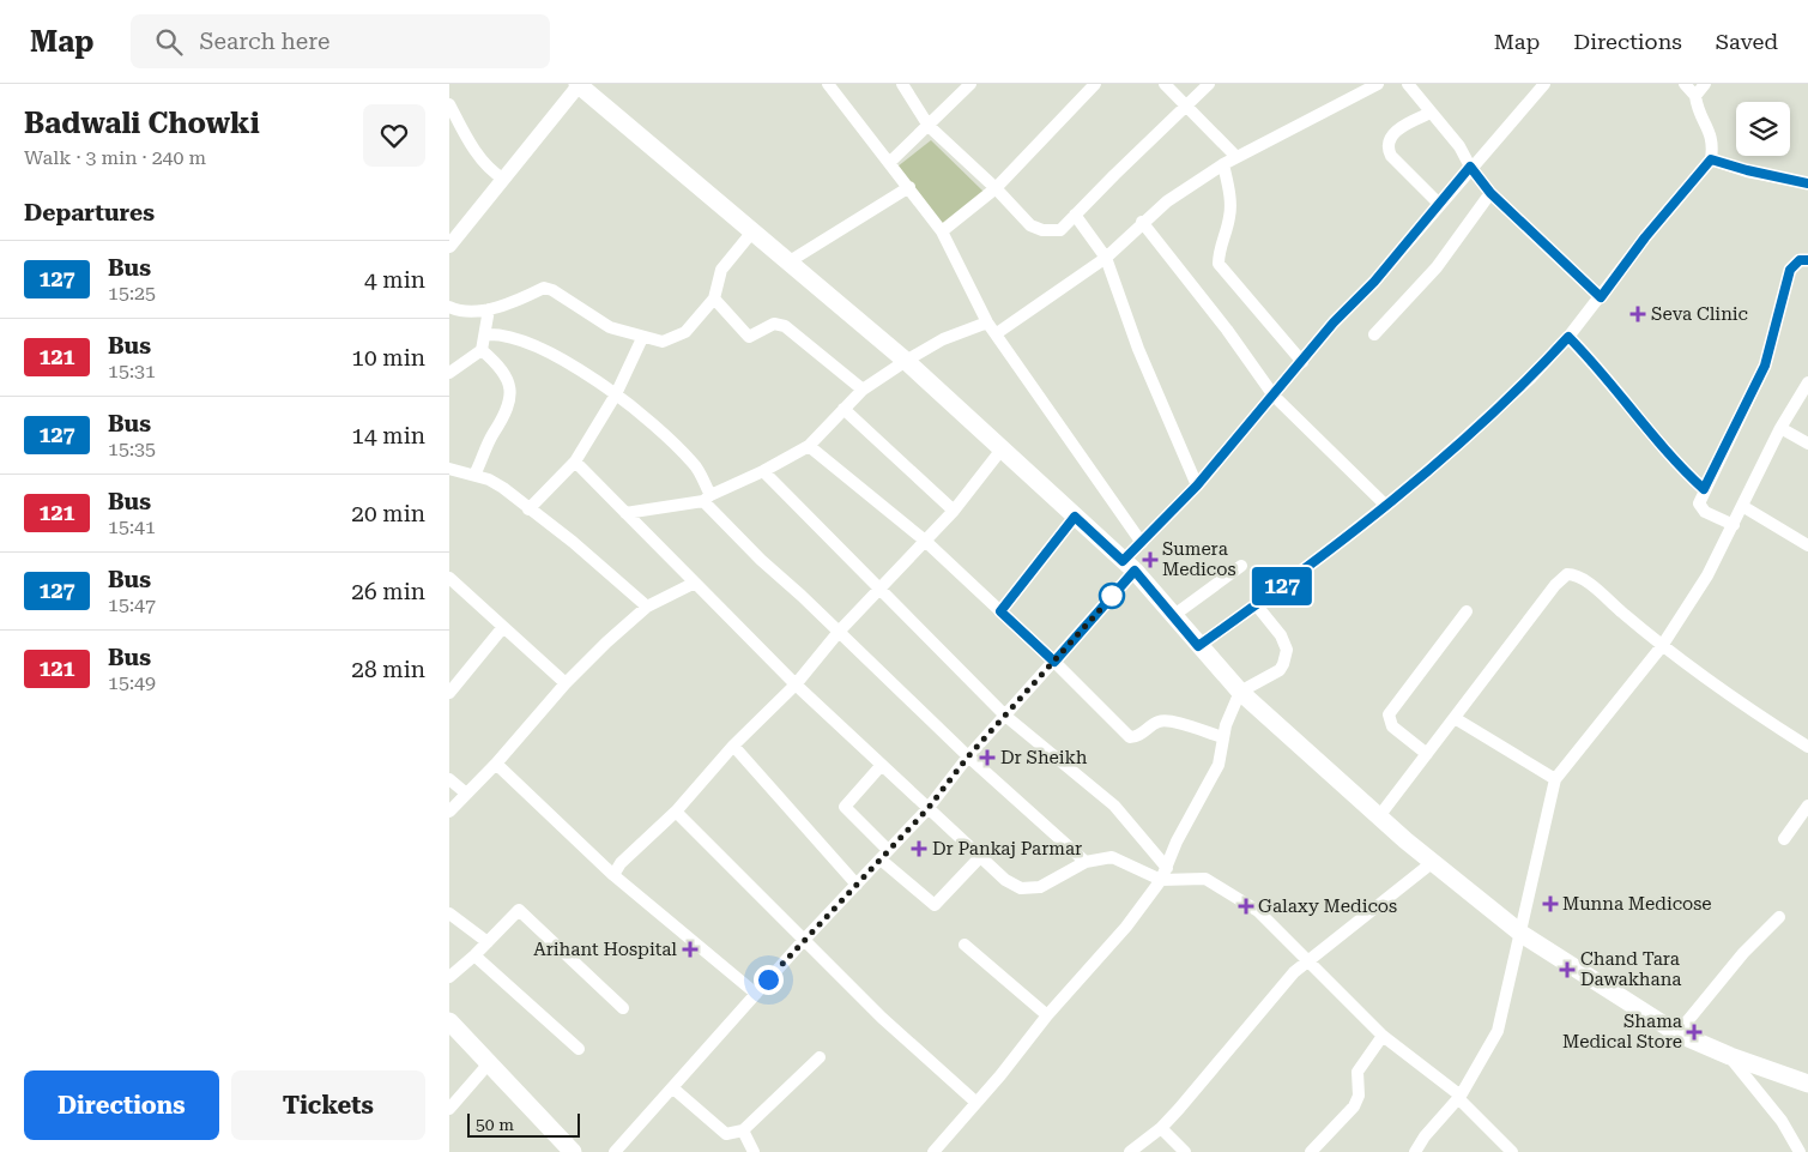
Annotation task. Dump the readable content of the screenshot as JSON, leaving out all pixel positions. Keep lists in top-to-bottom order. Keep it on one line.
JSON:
{"places":{"health":["Seva Clinic","Sumera Medicos","Dr Sheikh","Dr Pankaj Parmar","Munna Medicose","Galaxy Medicos","Arihant Hospital","Chand Tara Dawakhana","Shama Medical Store"]},"lines":["bus line 127"],"scale_bar":"50 m","page":{"header":"Map","search":"Search here","nav":["Map","Directions","Saved"],"heading":[["Badwali Chowki","Walk · 3 min · 240 m"],"Departures"],"on_map":"127","list":[{"mark":"127","name":"Bus","note":"15:25","value":"4 min"},{"mark":"121","name":"Bus","note":"15:31","value":"10 min"},{"mark":"127","name":"Bus","note":"15:35","value":"14 min"},{"mark":"121","name":"Bus","note":"15:41","value":"20 min"},{"mark":"127","name":"Bus","note":"15:47","value":"26 min"},{"mark":"121","name":"Bus","note":"15:49","value":"28 min"}],"buttons":["Directions","Tickets"],"scale":"50 m"}}
